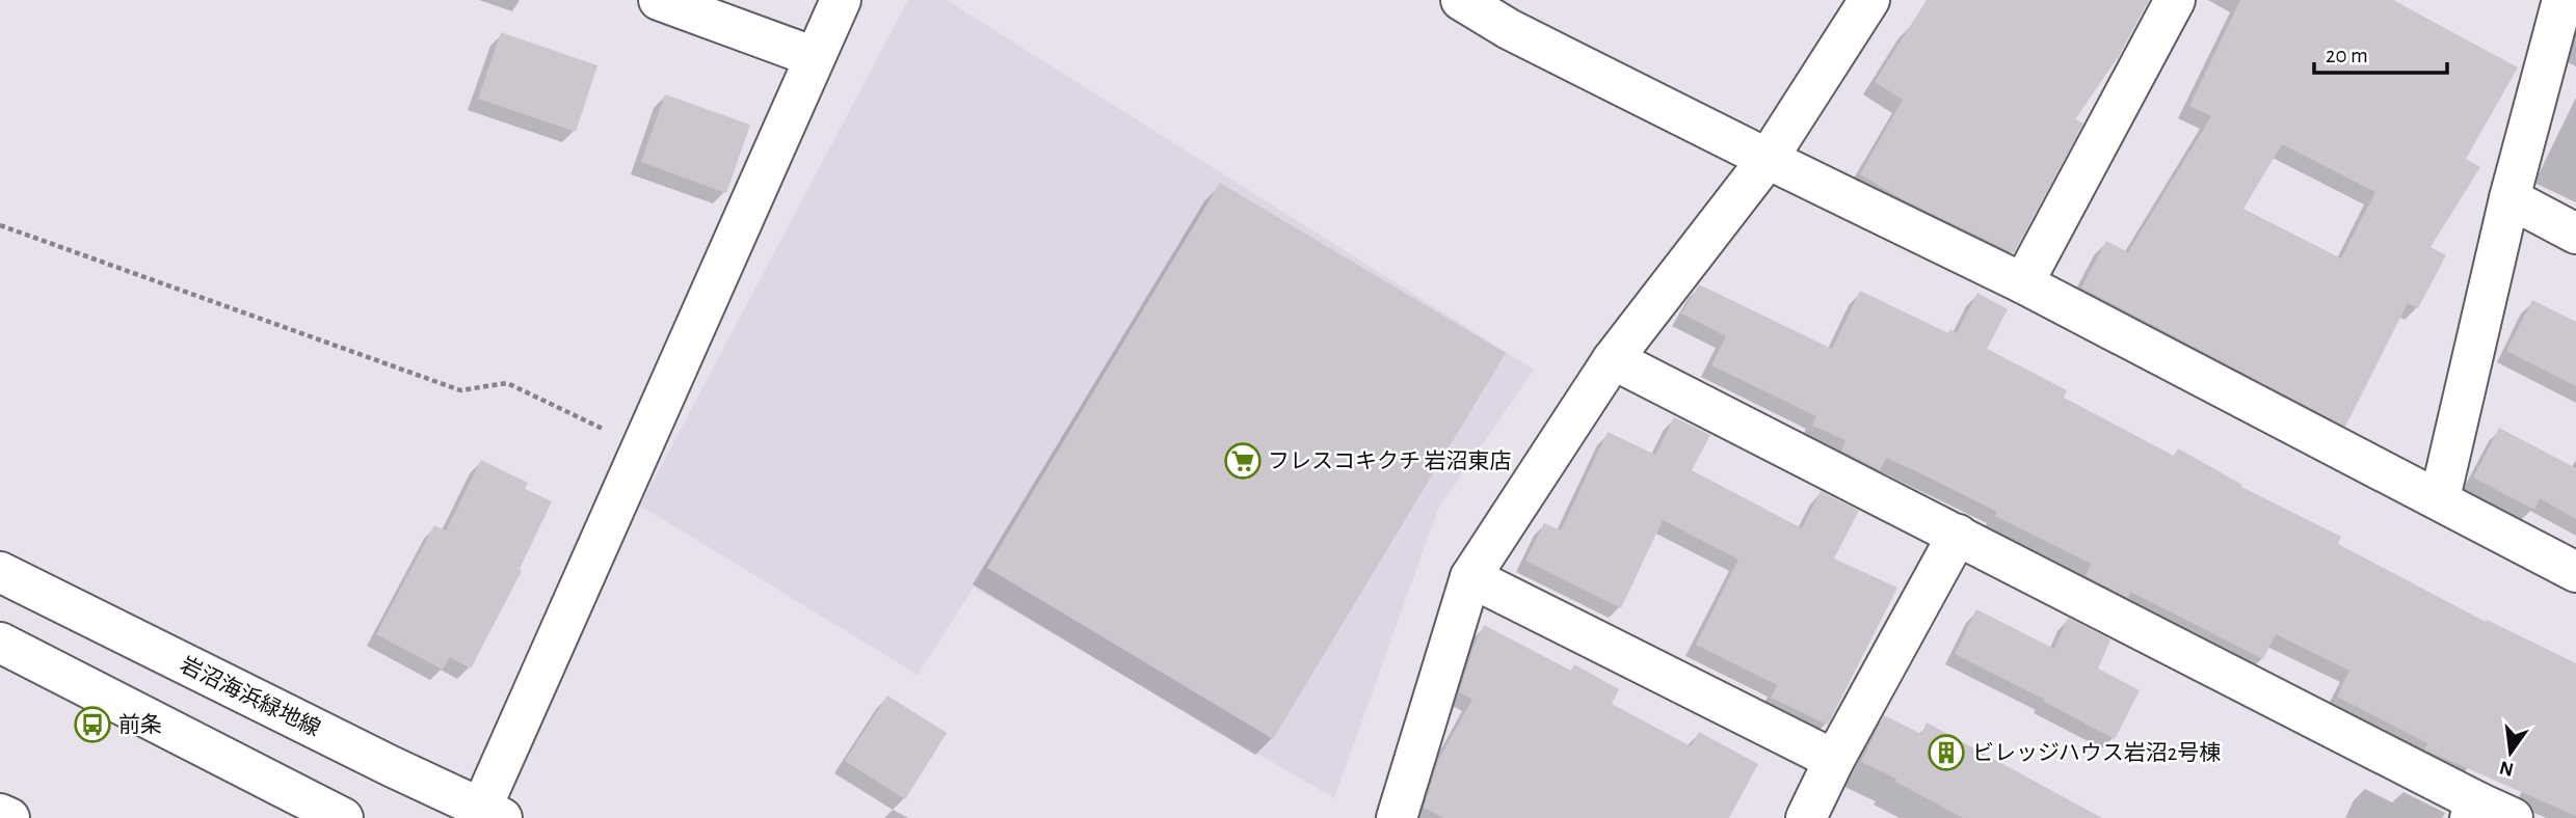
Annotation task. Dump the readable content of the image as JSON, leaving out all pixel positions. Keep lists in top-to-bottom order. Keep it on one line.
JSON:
{"streets":{"street":["岩沼海浜緑地線"]},"places":{"supermarket":["フレスコキクチ 岩沼東店"],"bus stop":["前条"],"building":["ビレッジハウス岩沼2号棟"]},"scale_bar":"20 m","north":"bottom"}
